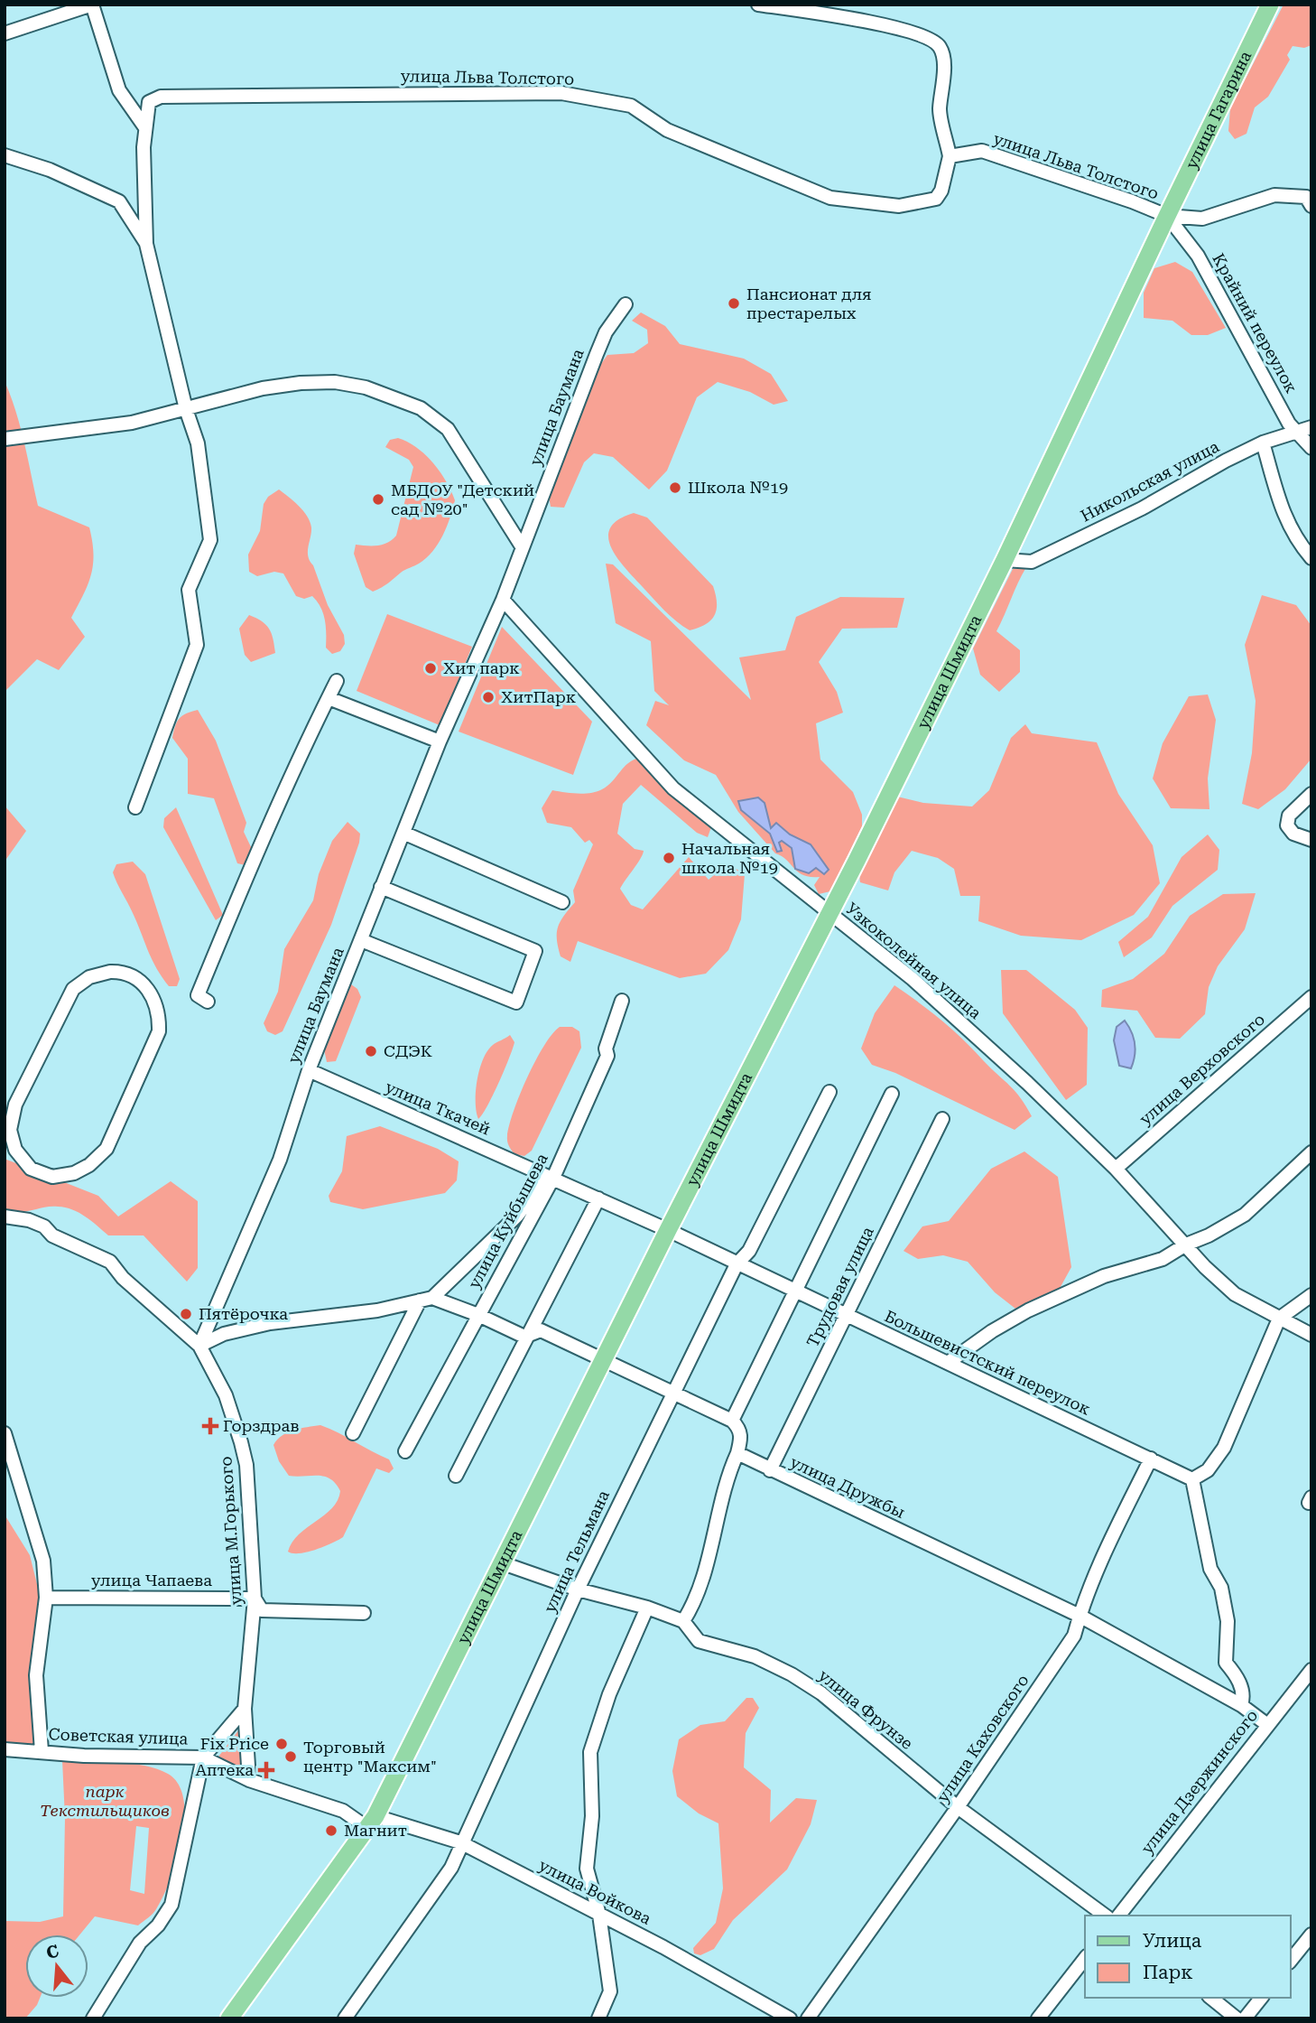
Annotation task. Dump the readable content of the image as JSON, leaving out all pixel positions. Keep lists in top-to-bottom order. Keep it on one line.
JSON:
{"streets":{"main road":["улица Гагарина","улица Шмидта"],"street":["улица Льва Толстого","Крайний переулок","улица Баумана","Никольская улица","Узкоколейная улица","улица Верховского","улица Ткачей","улица Куйбышева","Трудовая улица","Большевистский переулок","улица Дружбы","улица М.Горького","улица Тельмана","улица Чапаева","улица Фрунзе","Советская улица","улица Каховского","улица Дзержинского","улица Войкова"]},"crossings":[["улица Льва Толстого","улица Гагарина"],["улица Льва Толстого","Крайний переулок"],["улица Льва Толстого","улица Шмидта"],["улица Гагарина","Крайний переулок"],["улица Гагарина","улица Шмидта"],["Крайний переулок","Никольская улица"],["Крайний переулок","улица Шмидта"],["улица Баумана","Узкоколейная улица"],["улица Баумана","улица Ткачей"],["улица Баумана","улица М.Горького"],["Никольская улица","улица Шмидта"],["улица Шмидта","Узкоколейная улица"],["улица Шмидта","Большевистский переулок"],["улица Шмидта","улица Фрунзе"],["улица Шмидта","Советская улица"],["улица Шмидта","улица Войкова"],["Узкоколейная улица","улица Верховского"],["улица Ткачей","улица Куйбышева"],["улица Ткачей","Большевистский переулок"],["улица Куйбышева","Большевистский переулок"],["Трудовая улица","Большевистский переулок"],["Трудовая улица","улица Дружбы"],["Большевистский переулок","улица Тельмана"],["Большевистский переулок","улица Каховского"],["улица Дружбы","улица Каховского"],["улица Дружбы","улица Дзержинского"],["улица М.Горького","улица Чапаева"],["улица М.Горького","Советская улица"],["улица Тельмана","улица Фрунзе"],["улица Тельмана","улица Войкова"],["улица Фрунзе","улица Каховского"],["Советская улица","улица Войкова"]],"parks":["парк Текстильщиков"],"places":{"other":["Пансионат для престарелых","Школа №19","МБДОУ \"Детский сад №20\"","Хит парк","ХитПарк","Начальная школа №19","СДЭК","Пятёрочка","Fix Price","Торговый центр \"Максим\"","Магнит"],"health":["Горздрав","Аптека"]},"legend":["Улица","Парк"],"north":"top"}
